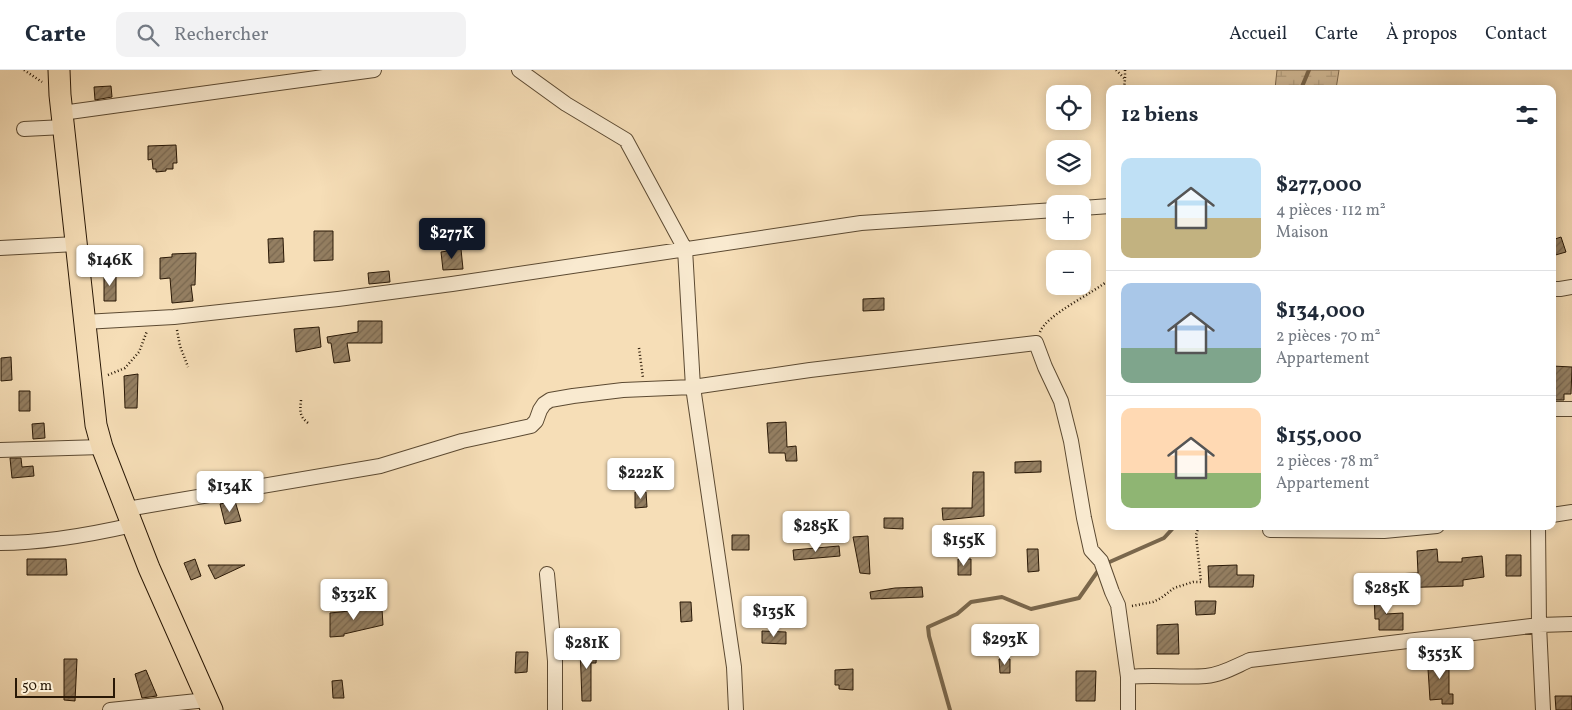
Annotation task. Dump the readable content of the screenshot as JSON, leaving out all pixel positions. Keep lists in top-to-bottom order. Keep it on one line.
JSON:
{"scale_bar":"50 m","page":{"header":"Carte","search":"Rechercher","nav":["Accueil","Carte","À propos","Contact"],"map_buttons":["+","−"],"heading":"12 biens","list":[{"name":"$277,000","note":"4 pièces · 112 m² · Maison"},{"name":"$134,000","note":"2 pièces · 70 m² · Appartement"},{"name":"$155,000","note":"2 pièces · 78 m² · Appartement"}],"price":["$277K","$146K","$222K","$134K","$285K","$155K","$285K","$332K","$135K","$293K","$281K","$353K"],"scale":"50 m"}}
